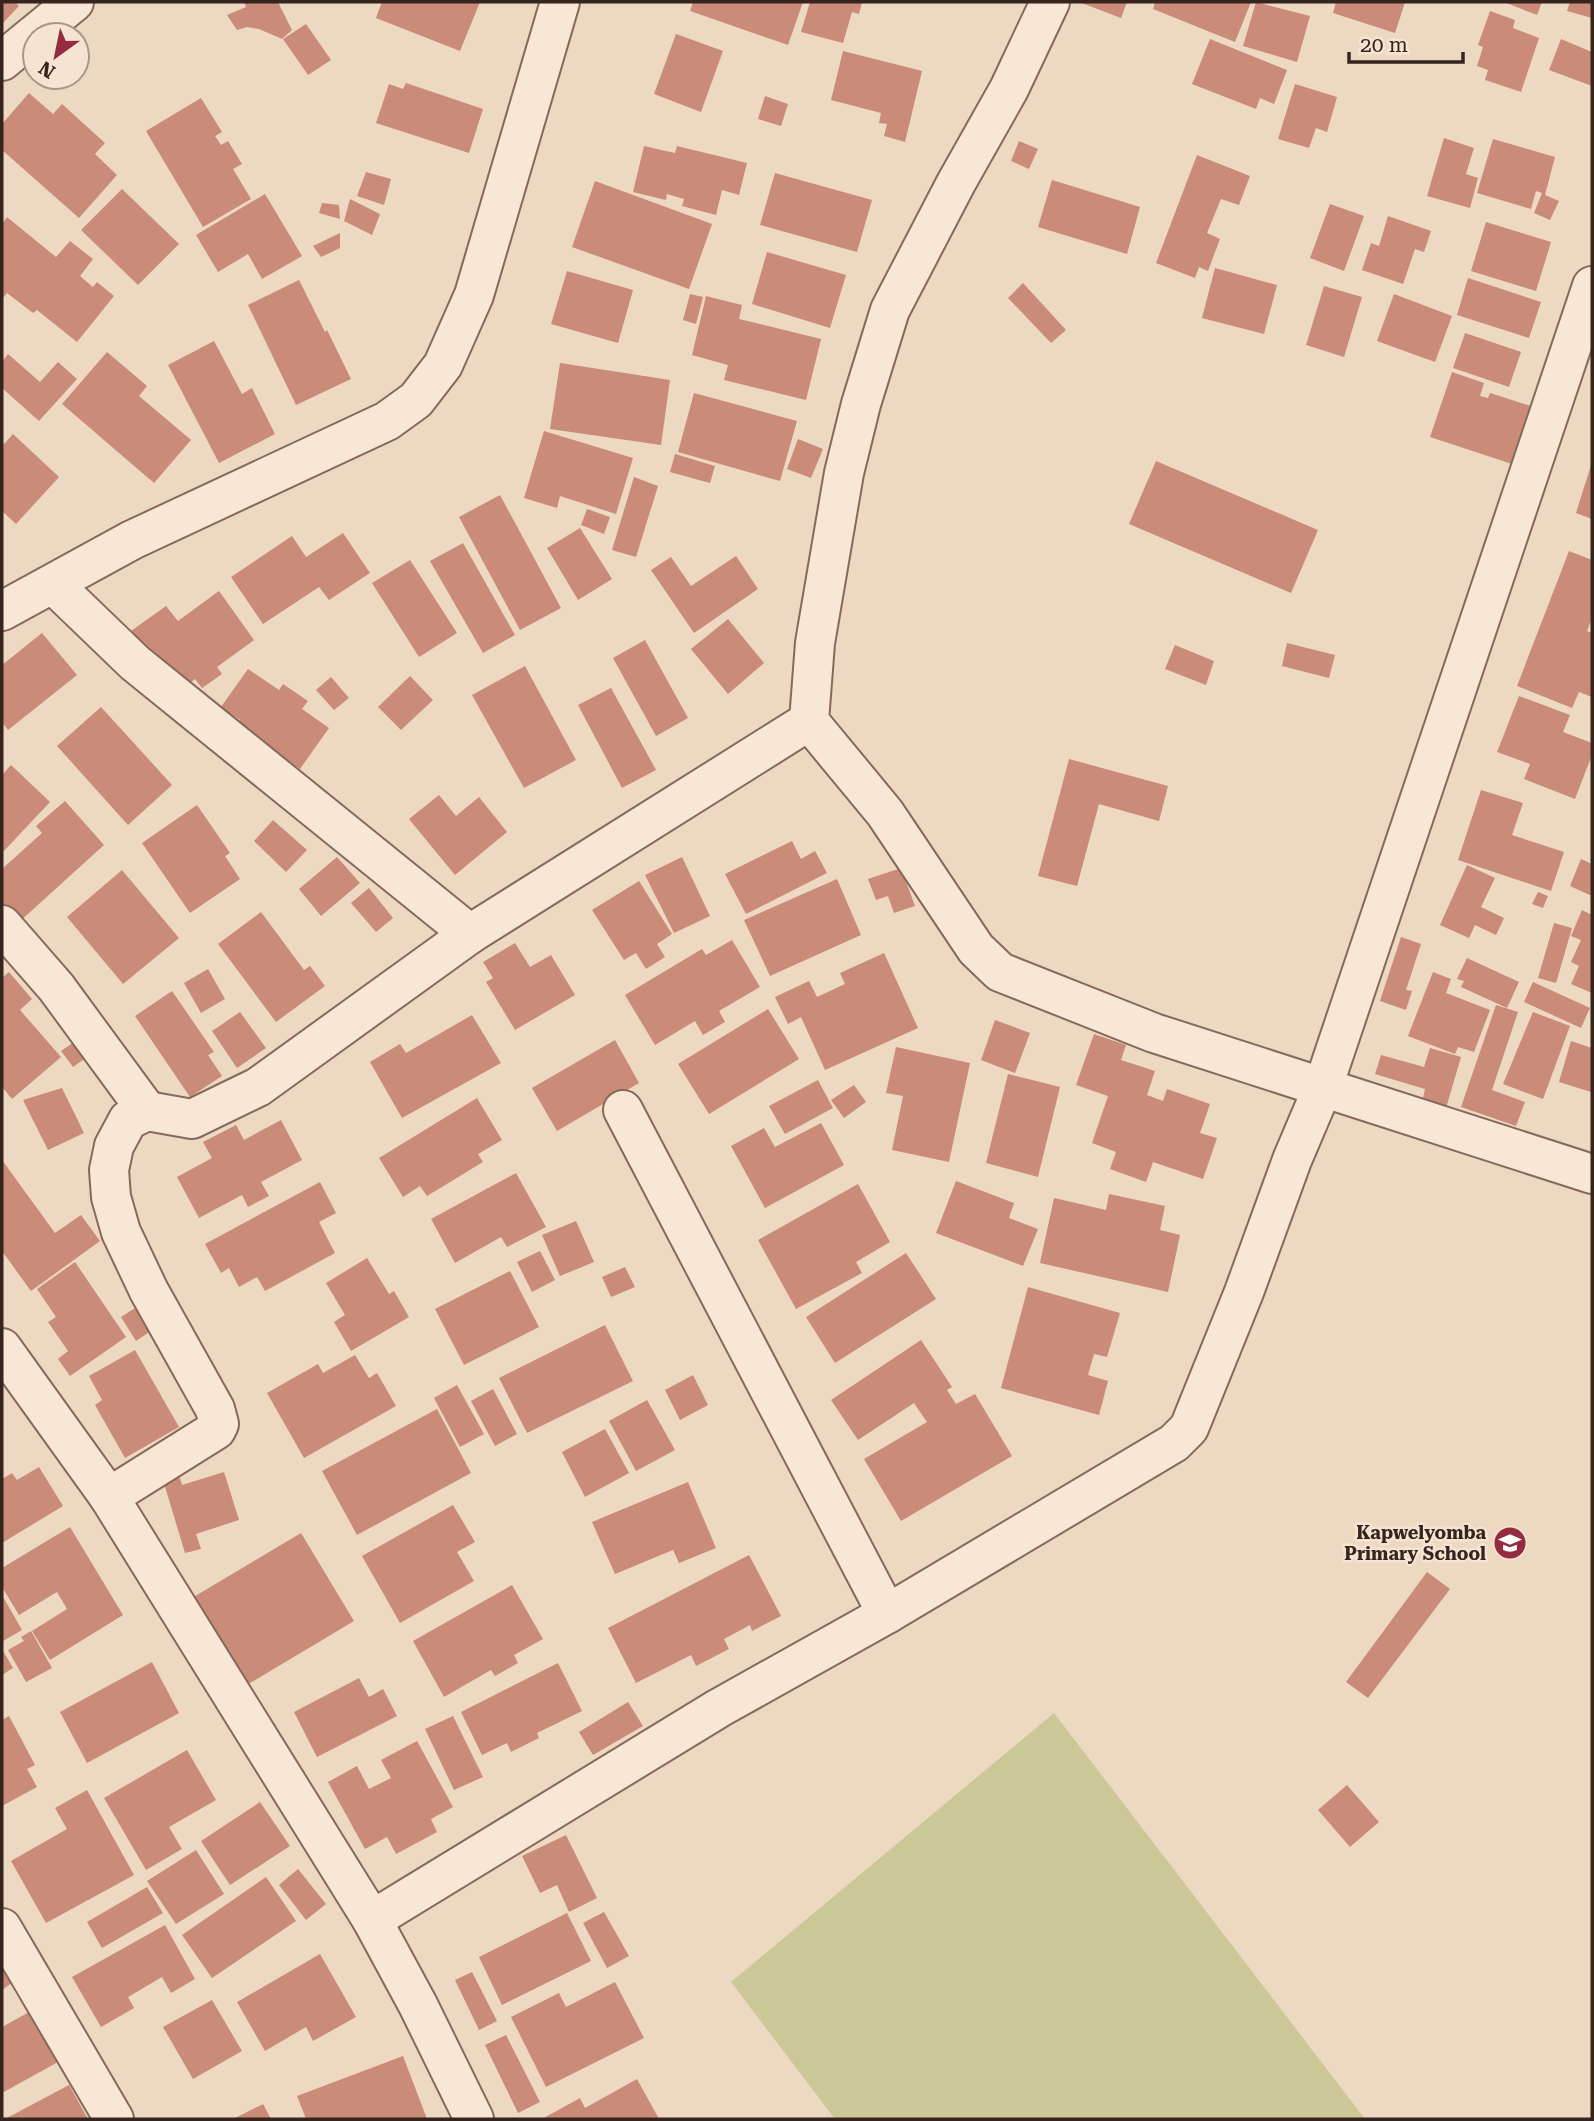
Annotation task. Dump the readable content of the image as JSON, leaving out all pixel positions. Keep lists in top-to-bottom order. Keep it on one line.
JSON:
{"places":{"school or university":["Kapwelyomba Primary School"]},"scale_bar":"20 m","north":"bottom left"}
